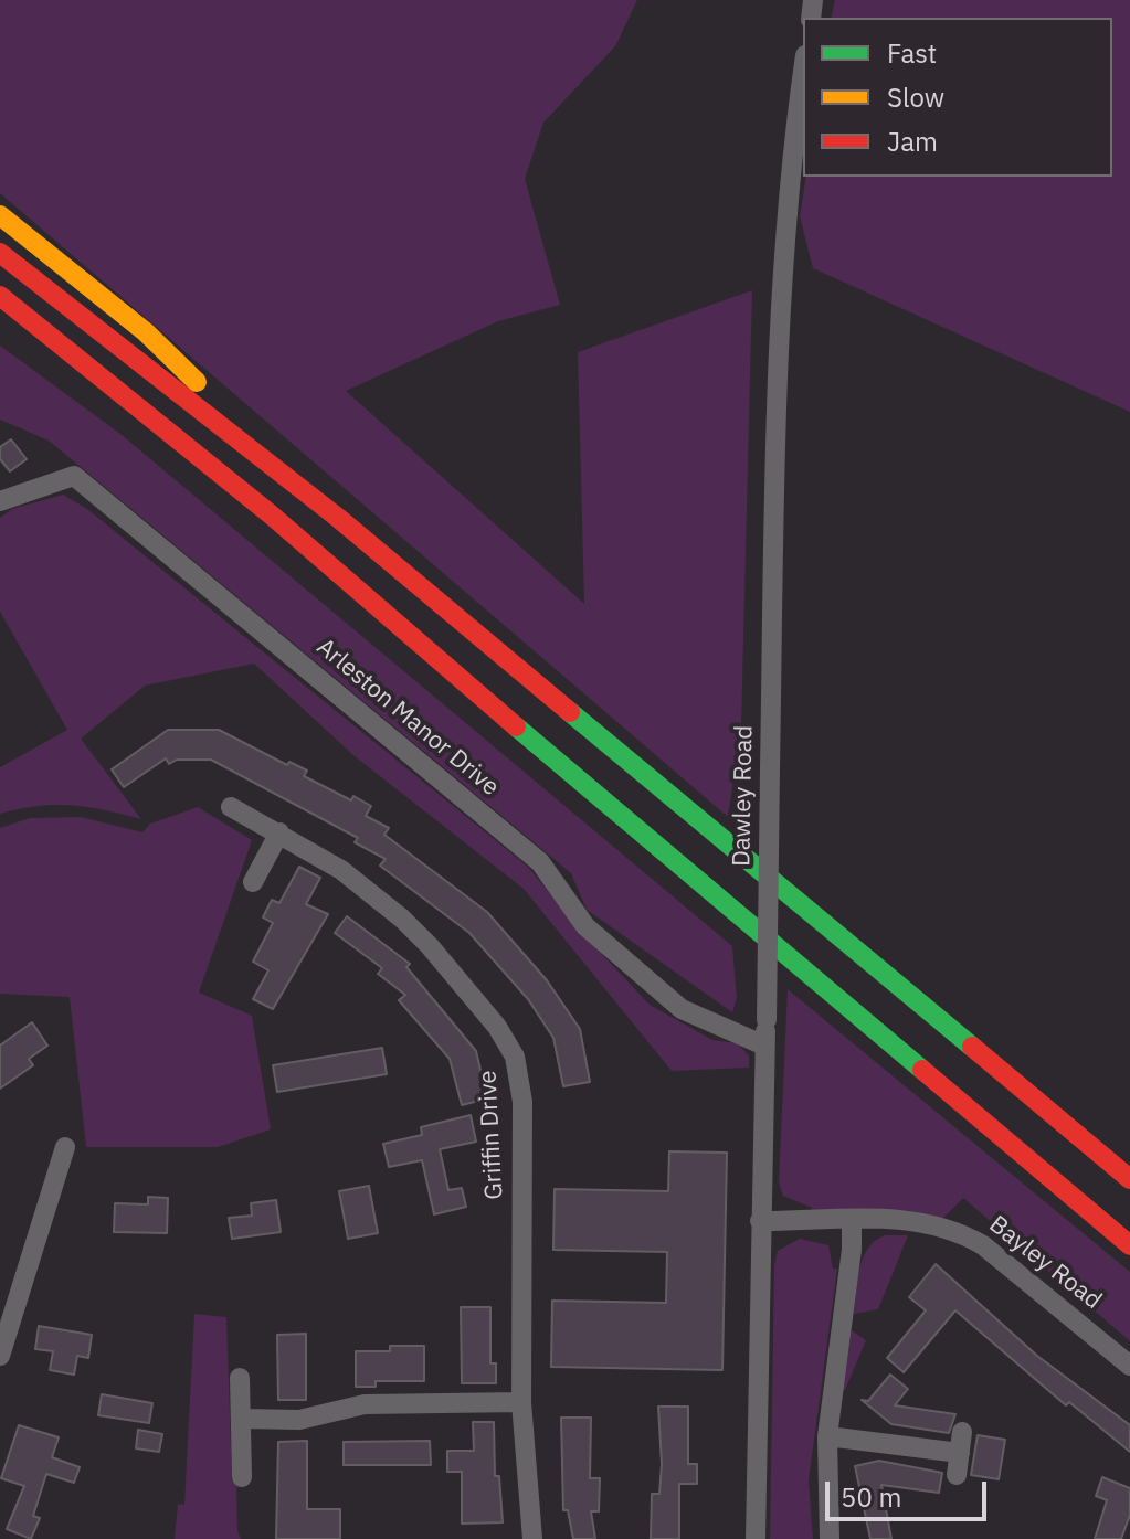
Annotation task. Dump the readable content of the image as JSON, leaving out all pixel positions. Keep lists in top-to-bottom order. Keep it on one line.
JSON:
{"streets":{"street":["Arleston Manor Drive","Dawley Road","Griffin Drive","Bayley Road"]},"crossings":[["Arleston Manor Drive","Dawley Road"],["Dawley Road","Bayley Road"]],"legend":["Fast","Slow","Jam"],"scale_bar":"50 m"}
